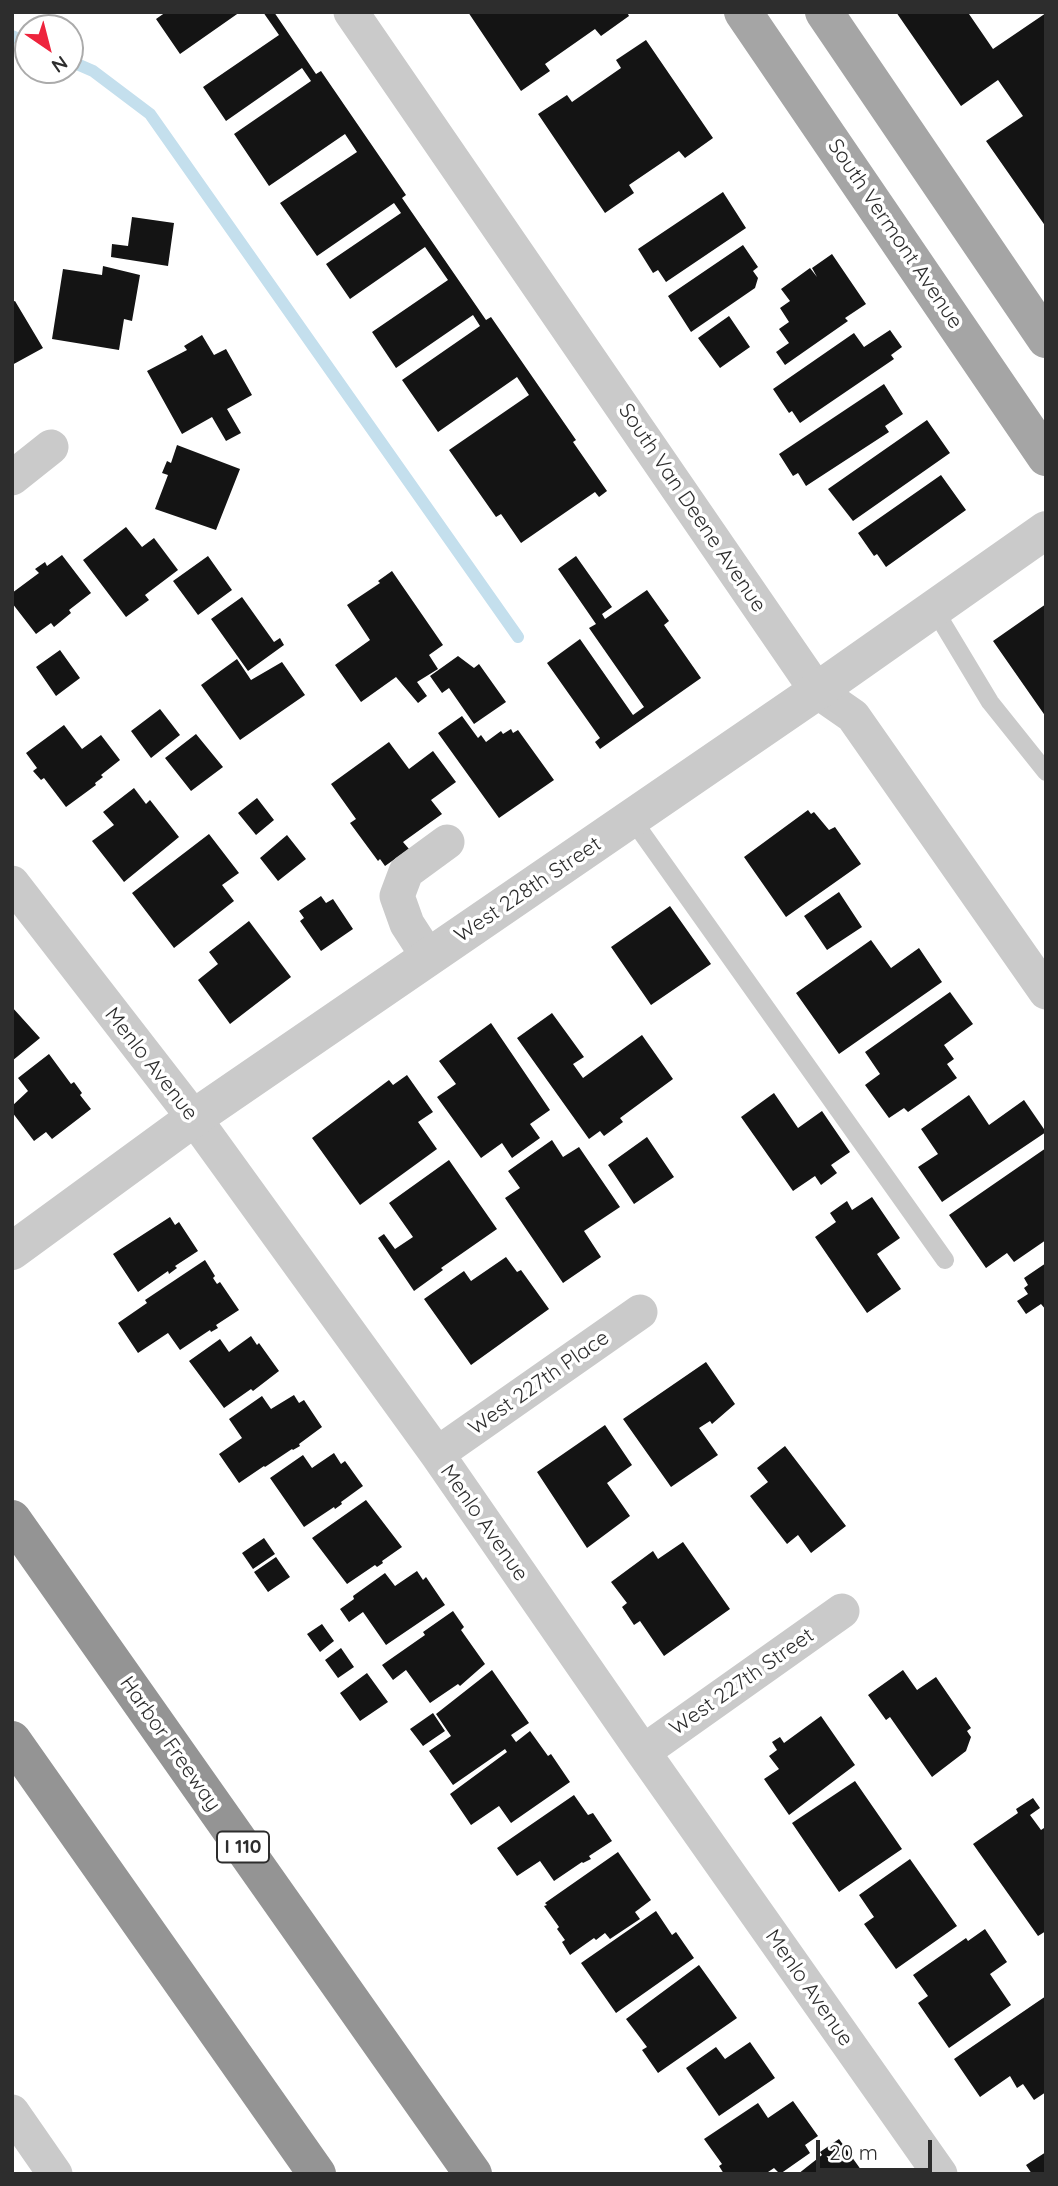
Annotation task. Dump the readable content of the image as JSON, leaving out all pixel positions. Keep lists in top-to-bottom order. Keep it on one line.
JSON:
{"streets":{"highway":["Harbor Freeway","I 110"],"main road":["South Vermont Avenue"],"street":["South Van Deene Avenue","West 228th Street","Menlo Avenue","West 227th Place","West 227th Street"]},"crossings":[["South Van Deene Avenue","West 228th Street"],["West 228th Street","Menlo Avenue"],["Menlo Avenue","West 227th Place"],["Menlo Avenue","West 227th Street"]],"scale_bar":"20 m","north":"bottom right"}
